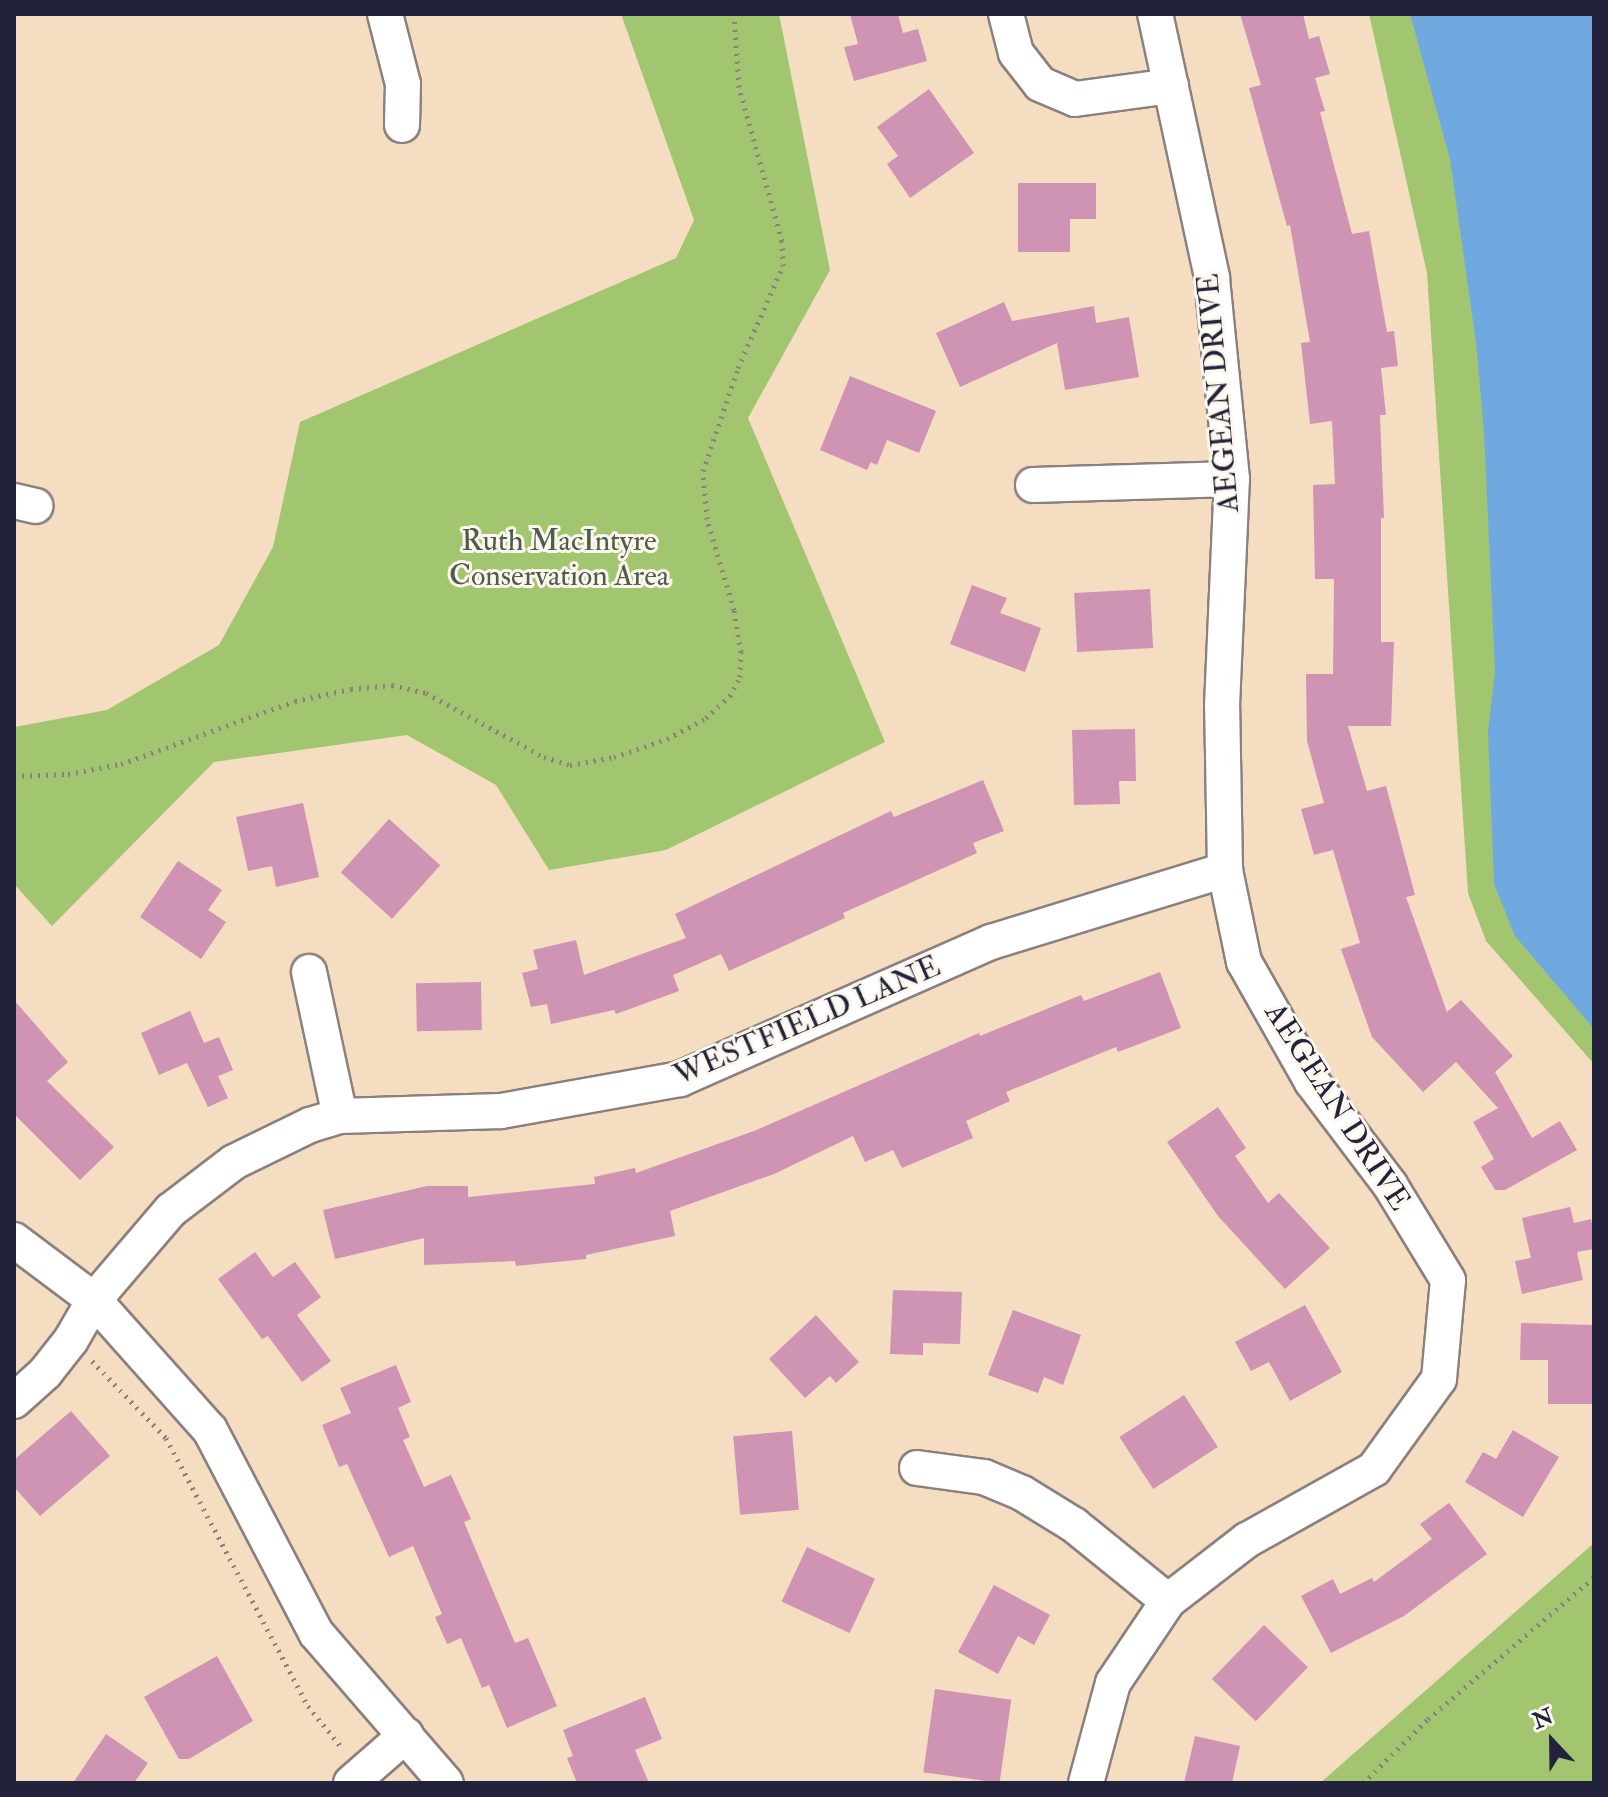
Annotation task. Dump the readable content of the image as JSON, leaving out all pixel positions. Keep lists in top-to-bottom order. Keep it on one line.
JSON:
{"streets":{"street":["AEGEAN DRIVE","WESTFIELD LANE"]},"crossings":[["AEGEAN DRIVE","WESTFIELD LANE"]],"parks":["Ruth MacIntyre Conservation Area"],"north":"top"}
